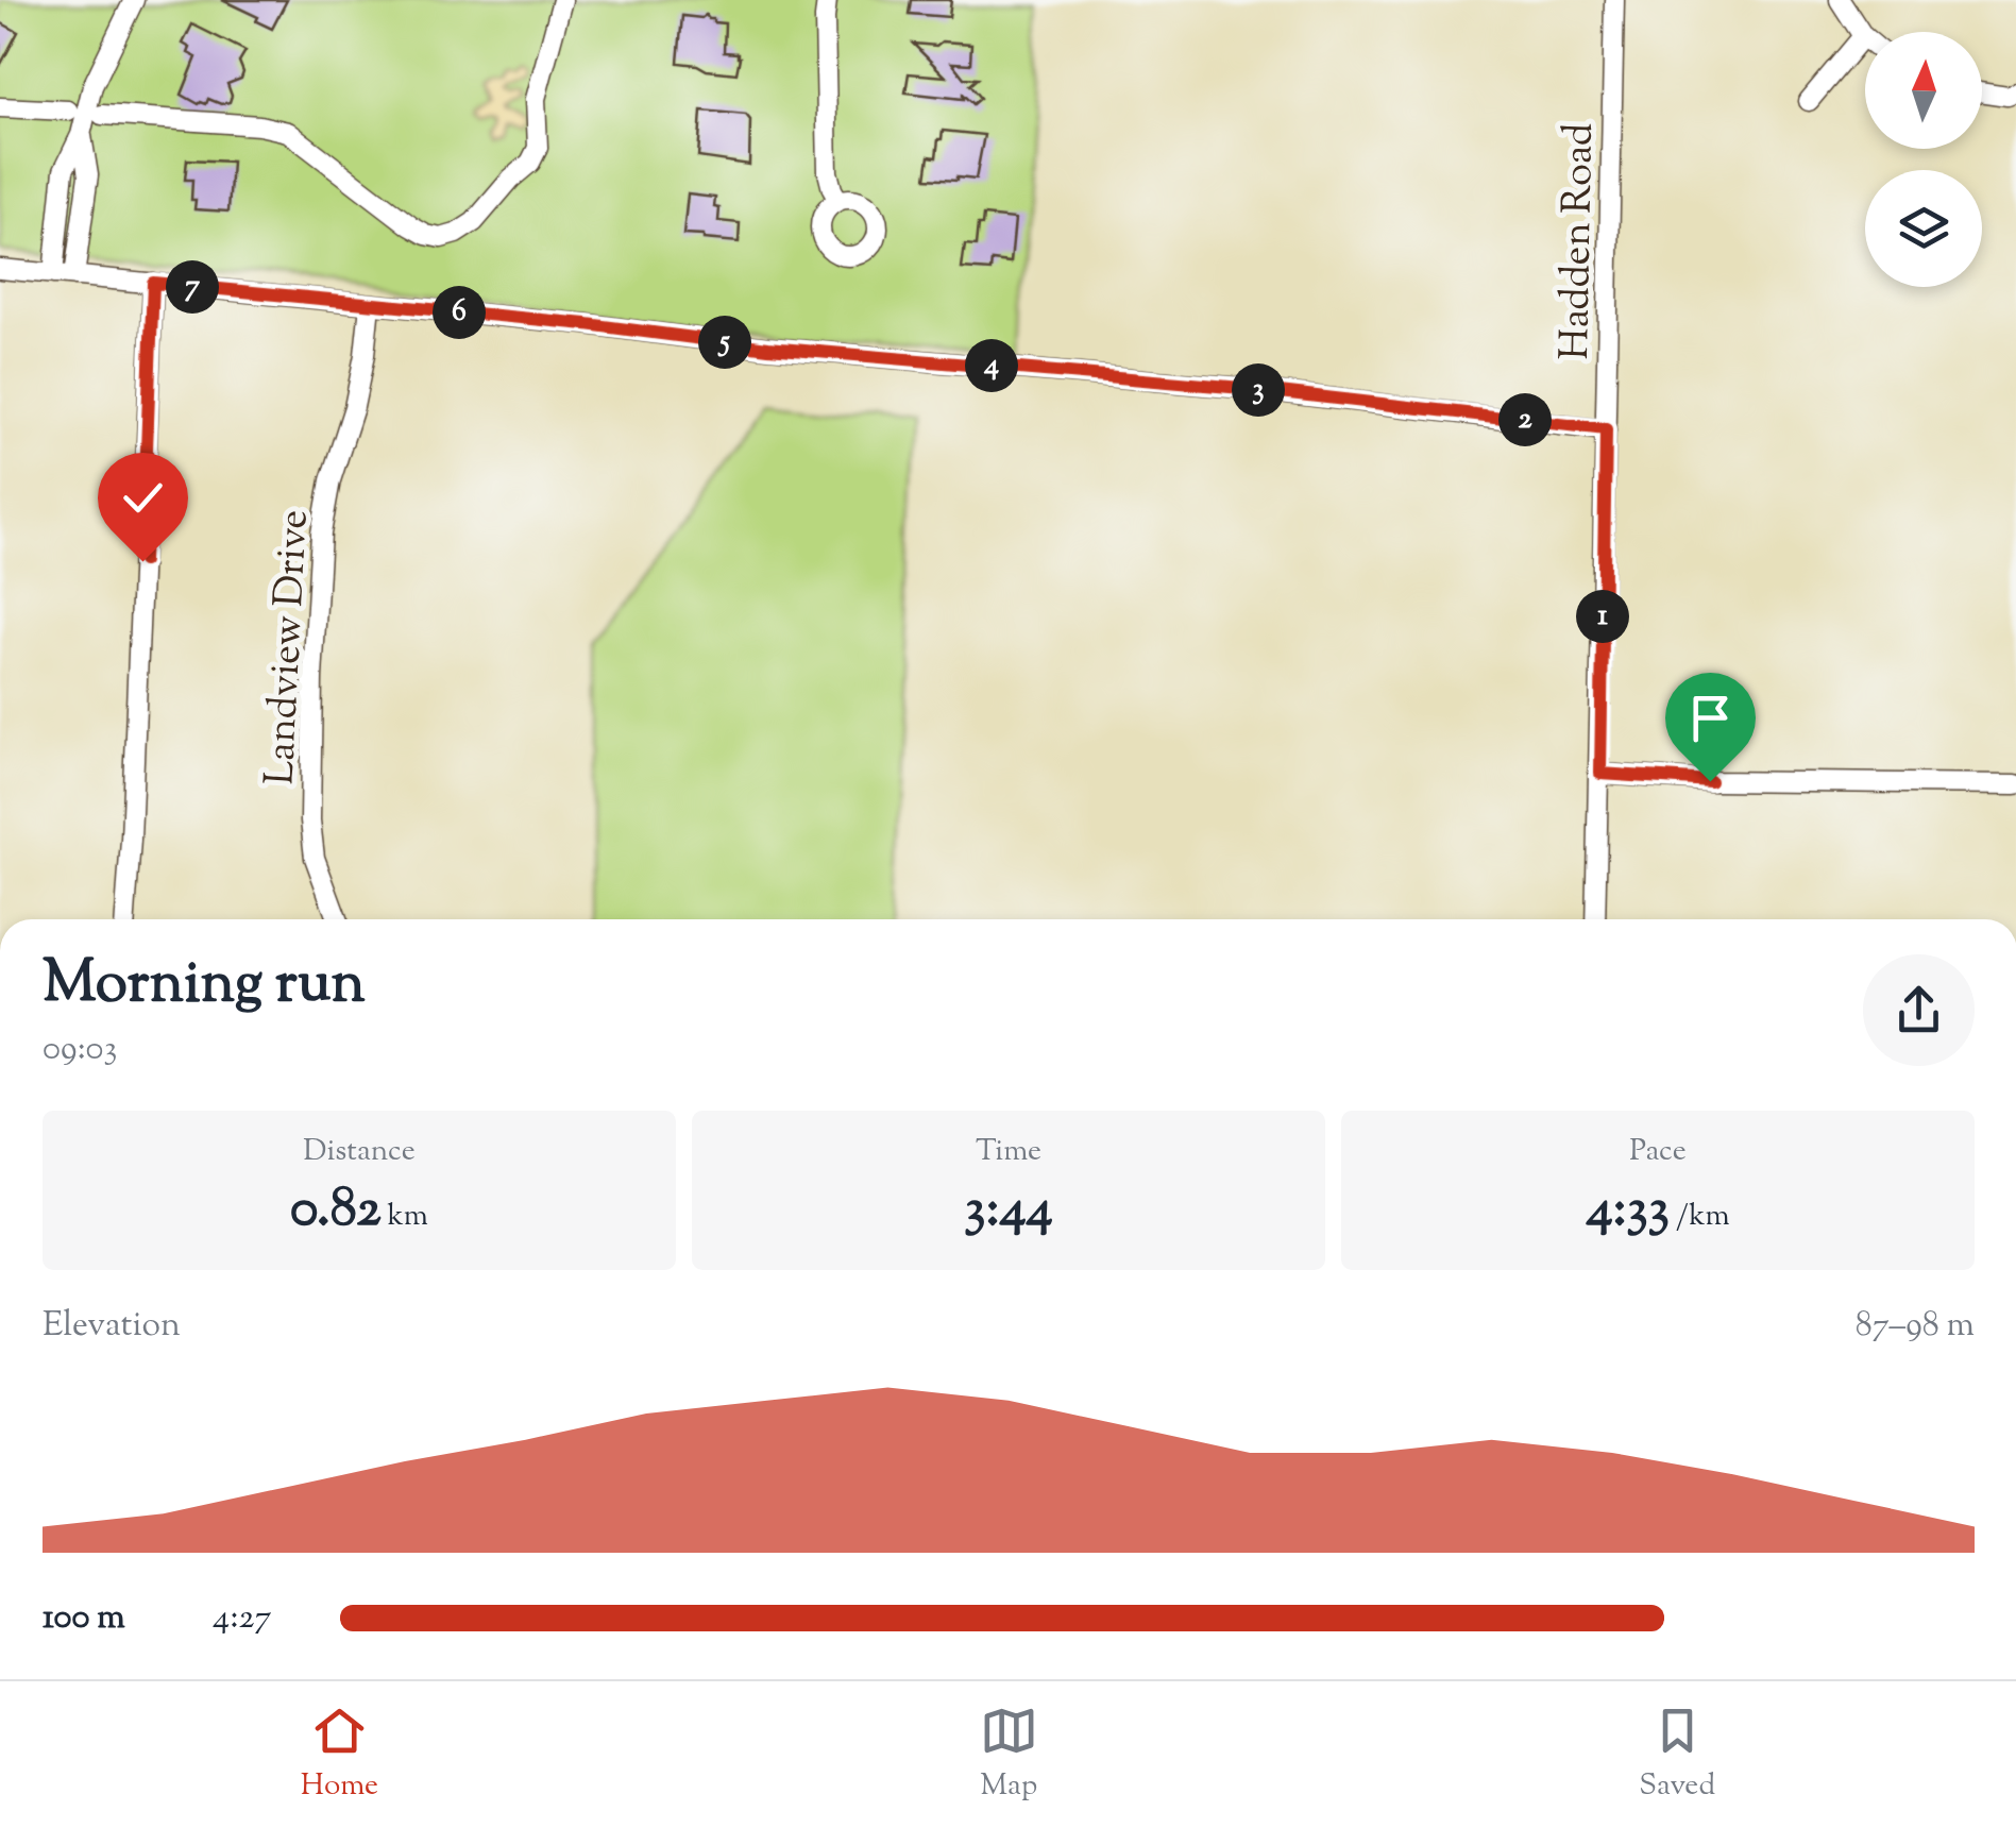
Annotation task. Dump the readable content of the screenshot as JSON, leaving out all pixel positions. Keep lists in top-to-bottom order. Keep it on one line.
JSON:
{"streets":{"street":["Hadden Road","Landview Drive"]},"north":"top","page":{"pins":["7","6","5","4","3","2","1"],"heading":["Morning run","09:03"],"stats":[["Distance","0.82 km"],["Time","3:44"],["Pace","4:33 /km"]],"chart":["Elevation","87–98 m"],"list":[{"name":"100 m","note":"4:27"}],"tabs":["Home","Map","Saved"]}}
